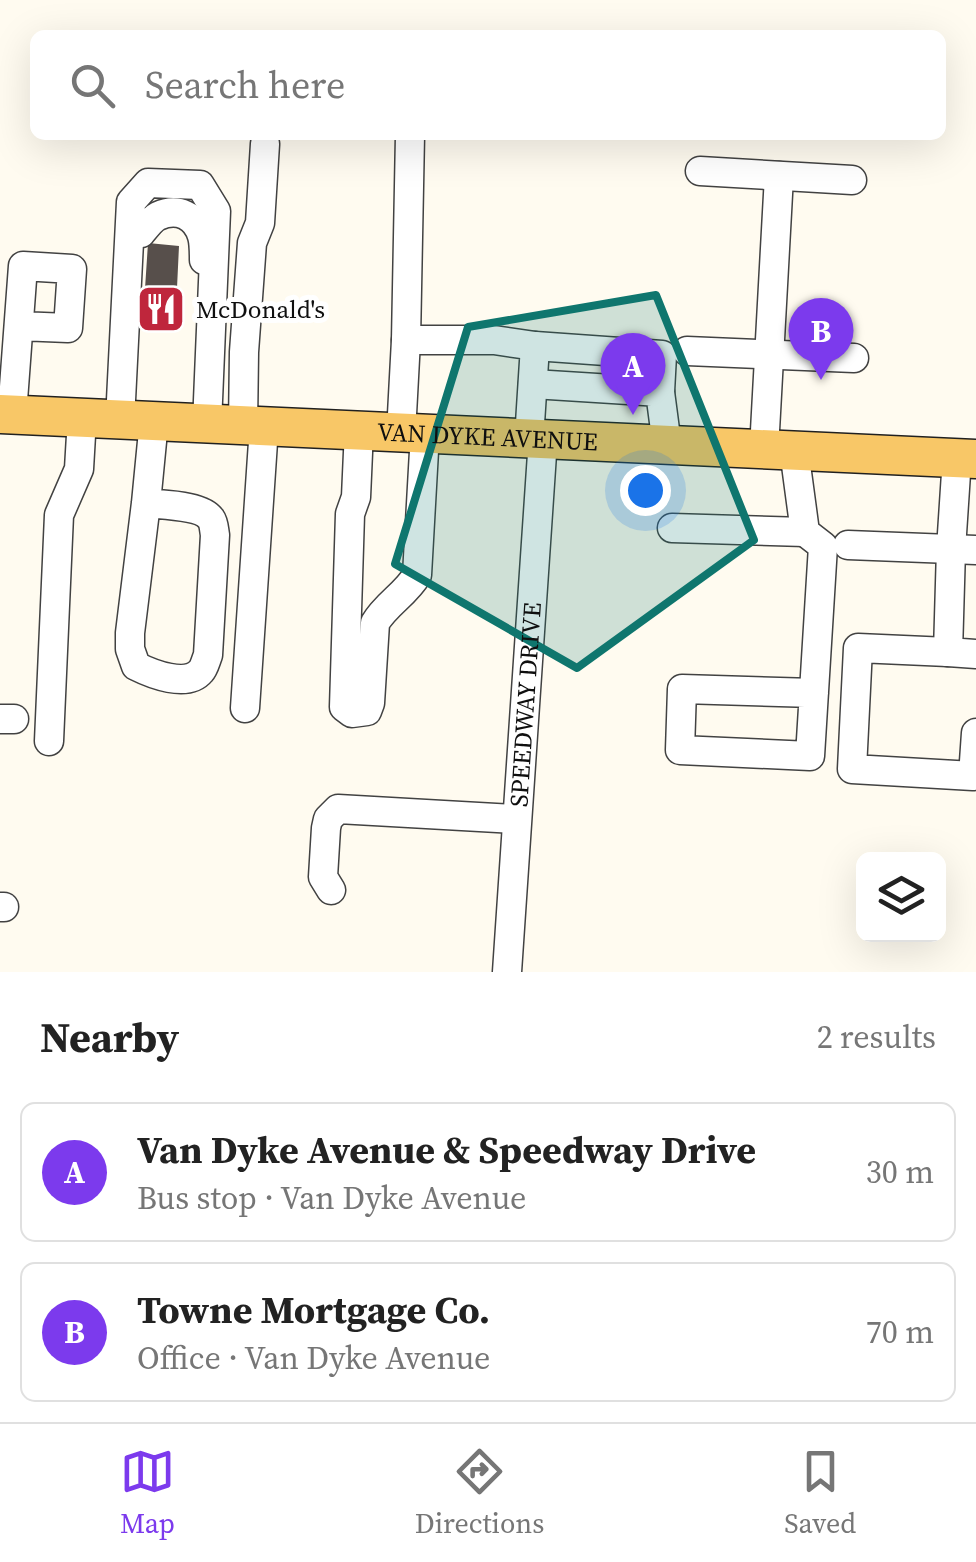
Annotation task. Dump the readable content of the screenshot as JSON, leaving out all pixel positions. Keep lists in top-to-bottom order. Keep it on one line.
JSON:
{"streets":{"main road":["VAN DYKE AVENUE"],"street":["SPEEDWAY DRIVE"]},"crossings":[["VAN DYKE AVENUE","SPEEDWAY DRIVE"]],"places":{"restaurant":["McDonald's"]},"page":{"search":"Search here","pins":["B","A"],"heading":["Nearby","2 results"],"list":[{"mark":"A","name":"Van Dyke Avenue & Speedway Drive","note":"Bus stop · Van Dyke Avenue","value":"30 m"},{"mark":"B","name":"Towne Mortgage Co.","note":"Office · Van Dyke Avenue","value":"70 m"}],"nav":["Map","Directions","Saved"]}}
